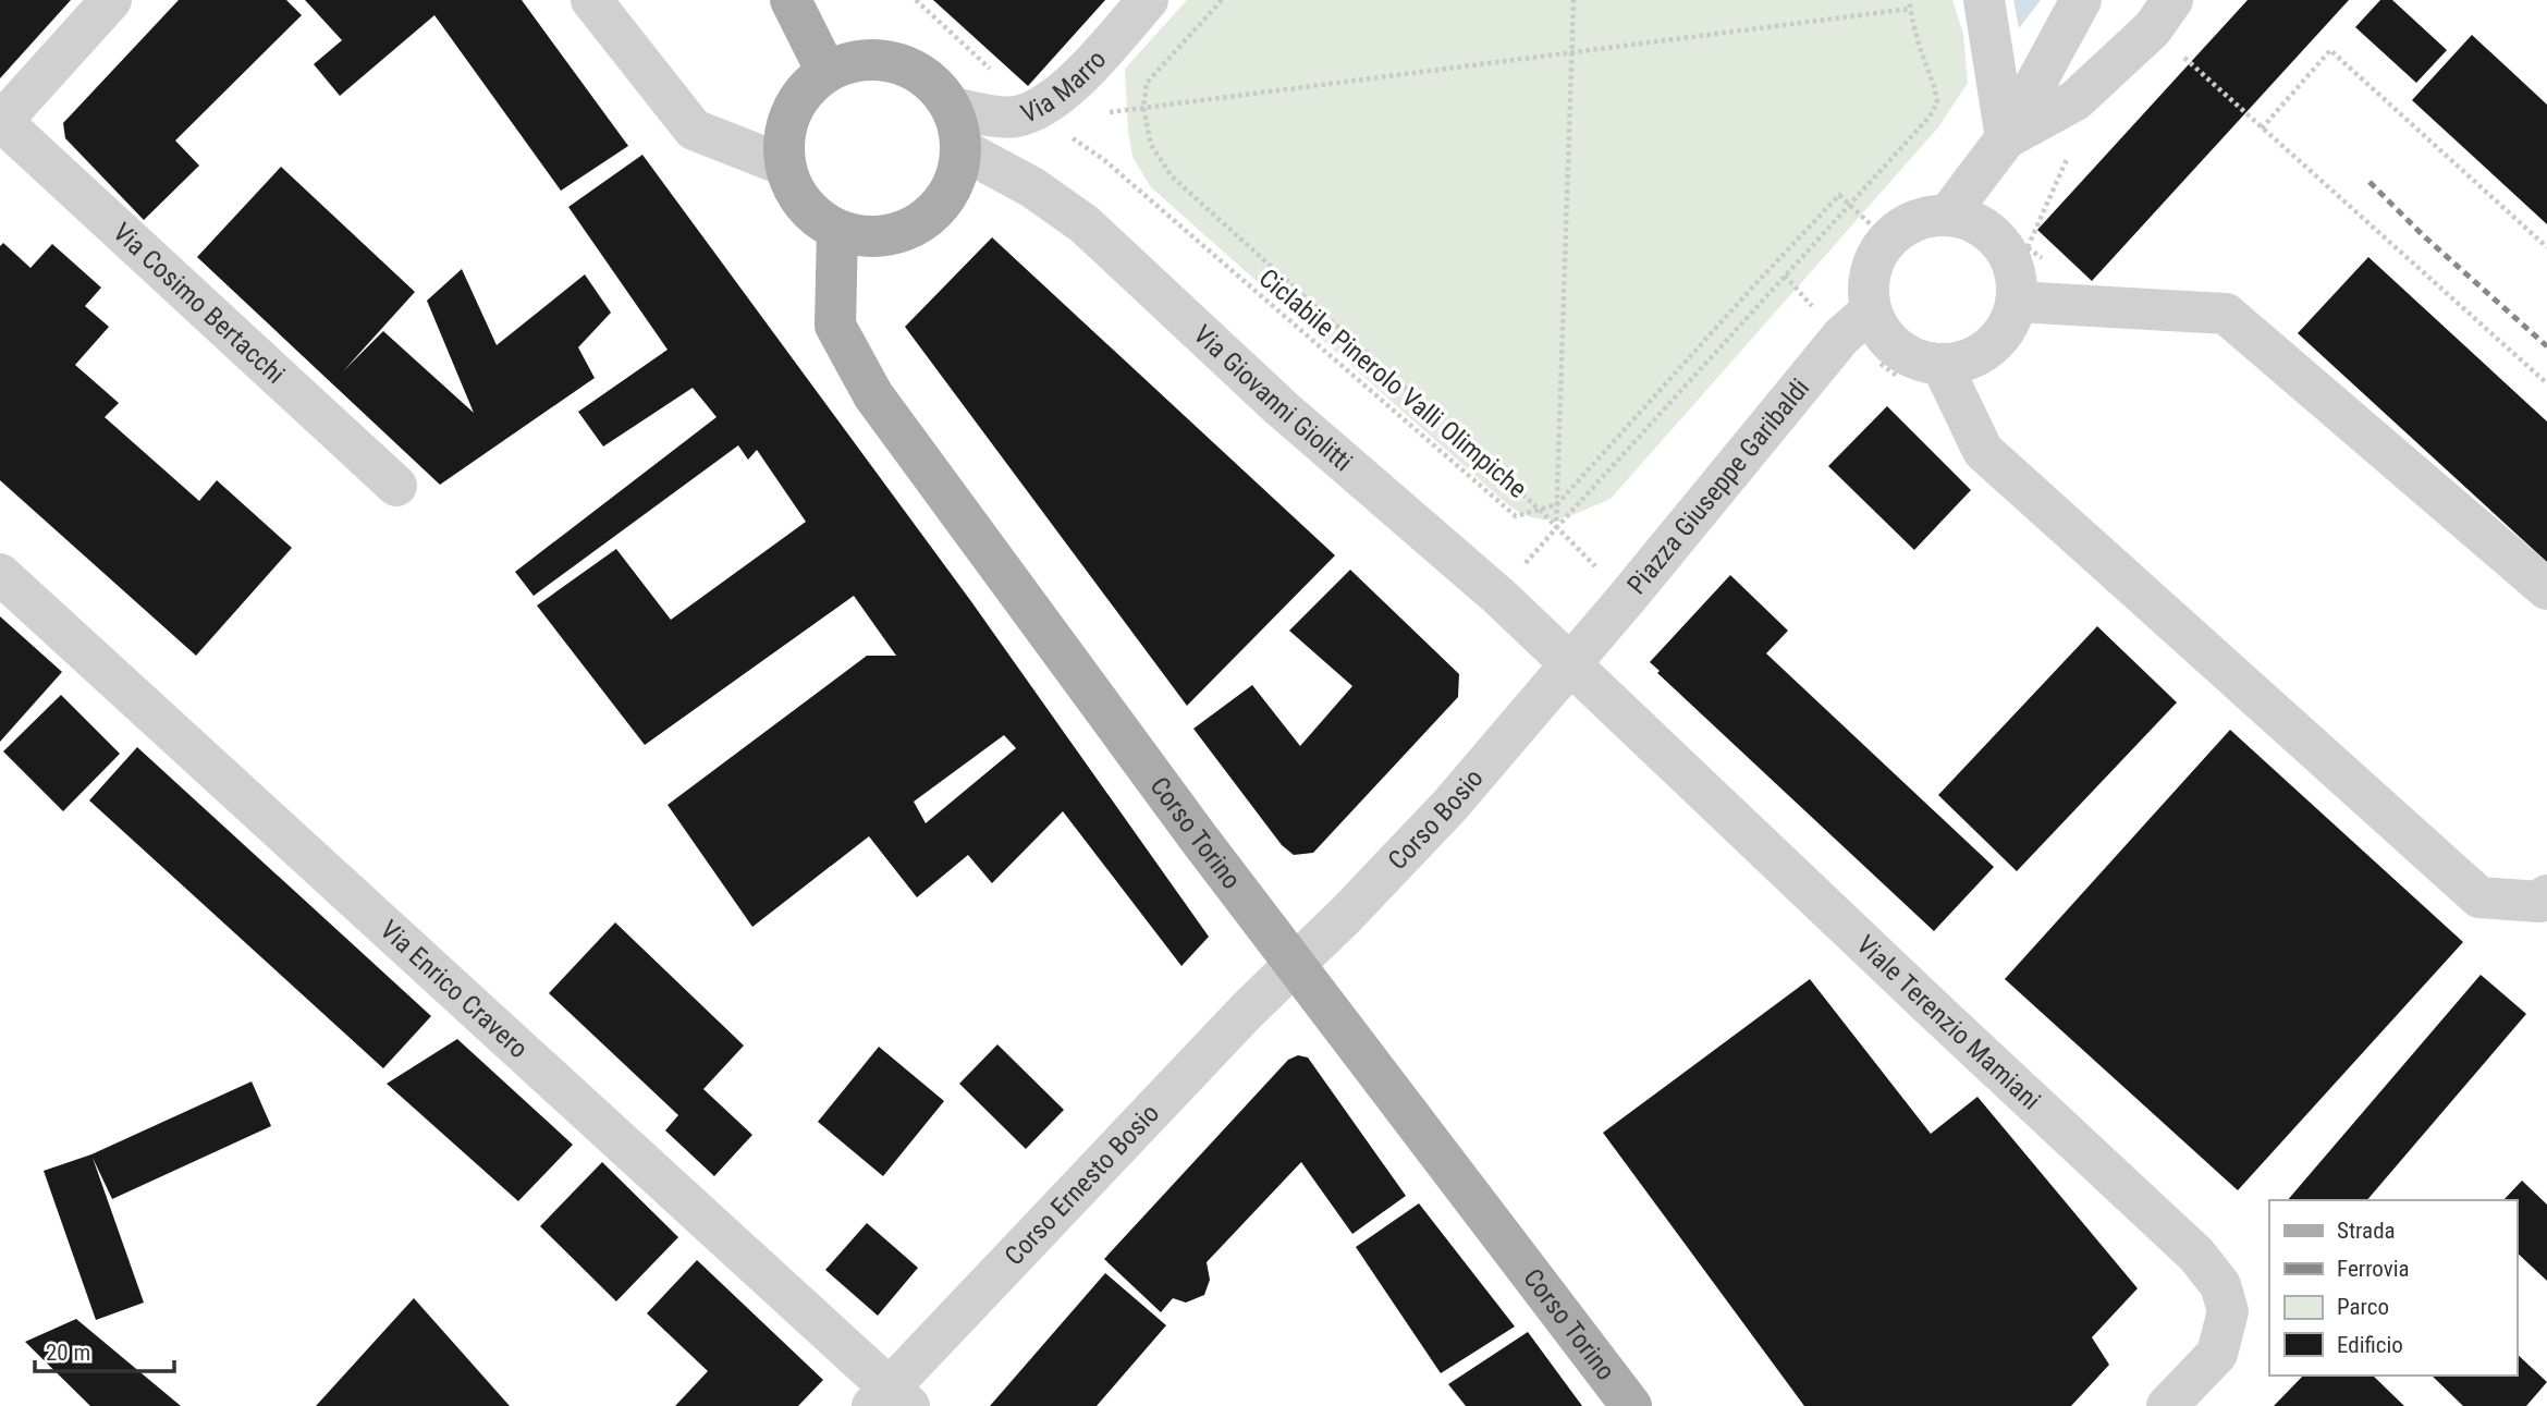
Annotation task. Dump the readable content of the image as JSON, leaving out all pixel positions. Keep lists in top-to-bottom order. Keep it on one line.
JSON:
{"streets":{"main road":["Corso Torino"],"street":["Via Marro","Via Cosimo Bertacchi","Via Giovanni Giolitti","Piazza Giuseppe Garibaldi","Corso Bosio","Via Enrico Cravero","Viale Terenzio Mamiani","Corso Ernesto Bosio"],"path":["Ciclabile Pinerolo Valli Olimpiche"]},"crossings":[["Via Marro","Via Giovanni Giolitti"],["Via Marro","Corso Torino"],["Via Giovanni Giolitti","Piazza Giuseppe Garibaldi"],["Via Giovanni Giolitti","Corso Bosio"],["Via Giovanni Giolitti","Corso Torino"],["Via Giovanni Giolitti","Viale Terenzio Mamiani"],["Piazza Giuseppe Garibaldi","Corso Bosio"],["Piazza Giuseppe Garibaldi","Viale Terenzio Mamiani"],["Corso Bosio","Corso Torino"],["Corso Bosio","Viale Terenzio Mamiani"],["Corso Bosio","Corso Ernesto Bosio"],["Corso Torino","Corso Ernesto Bosio"],["Via Enrico Cravero","Corso Ernesto Bosio"]],"legend":["Strada","Ferrovia","Parco","Edificio"],"scale_bar":"20 m"}
